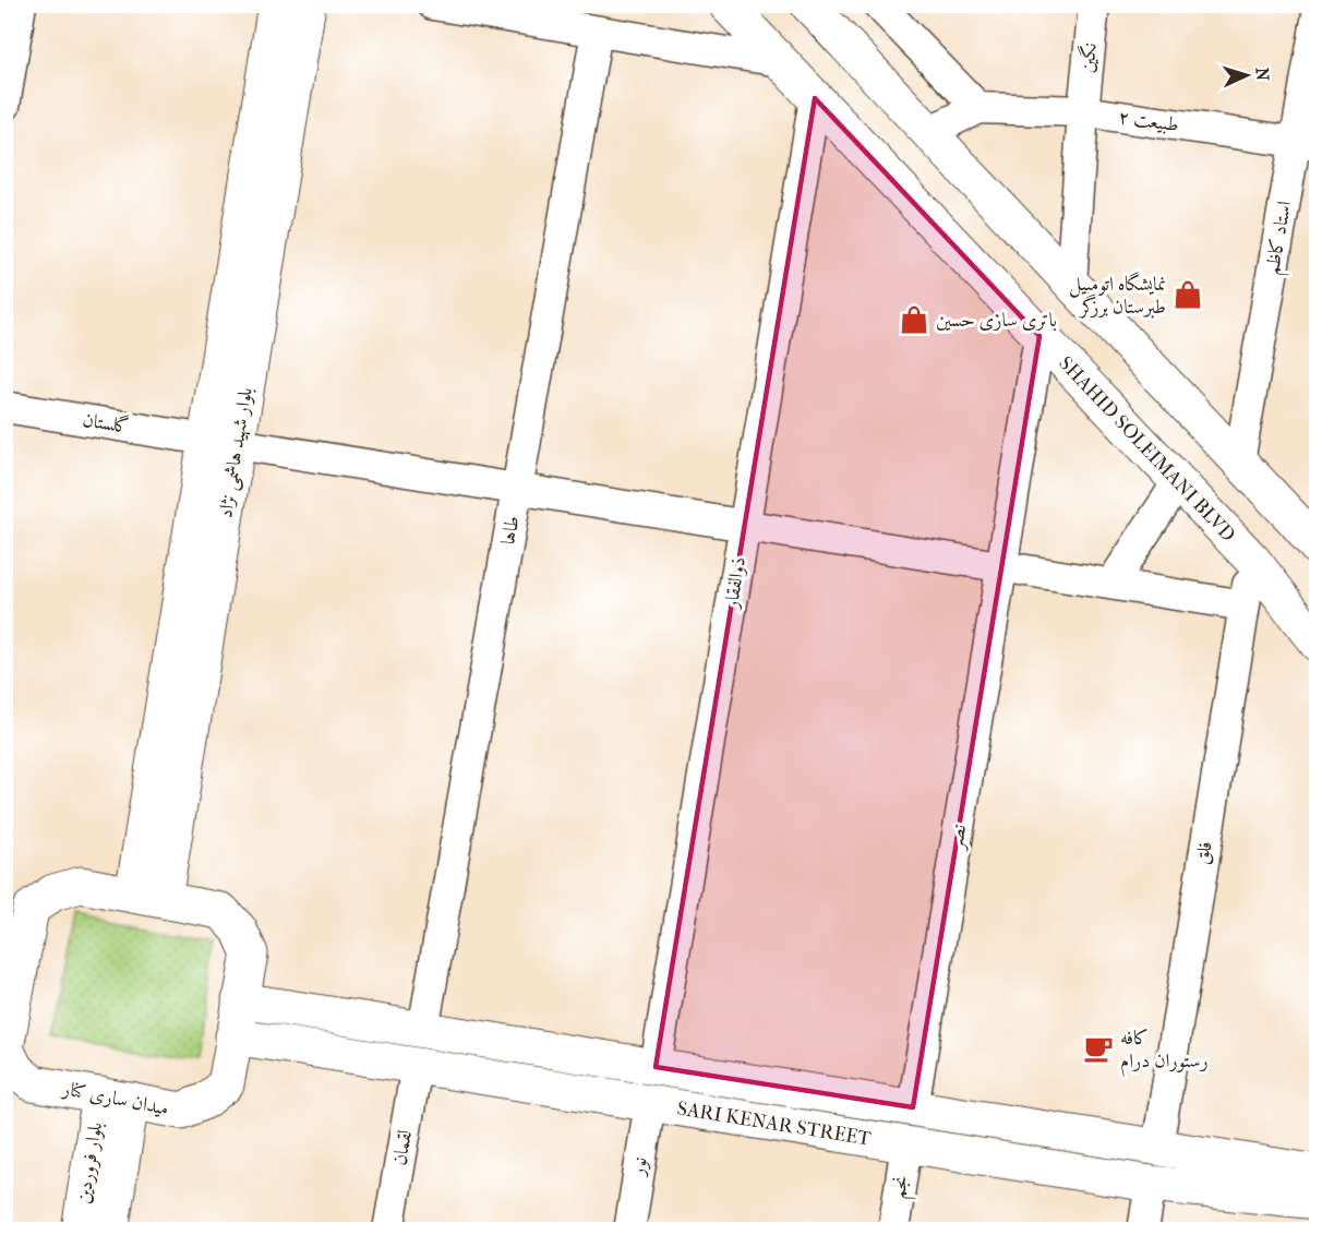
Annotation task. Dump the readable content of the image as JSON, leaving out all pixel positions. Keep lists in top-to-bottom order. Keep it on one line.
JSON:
{"streets":{"main road":["SHAHID SOLEIMANI BLVD","بلوار شهید هاشمی نژاد","میدان ساری کنار","SARI KENAR STREET","بلوار فروردین"],"street":["نگین","طبیعت ۲","استاد کاظم","گلستان","طاها","ذوالفقار","نصر","فلق","لقمان","نور","نجم"]},"crossings":[["نگین","طبیعت ۲"],["طبیعت ۲","استاد کاظم"],["گلستان","بلوار شهید هاشمی نژاد"],["گلستان","طاها"],["گلستان","ذوالفقار"],["گلستان","نصر"],["گلستان","فلق"],["SHAHID SOLEIMANI BLVD","ذوالفقار"],["SHAHID SOLEIMANI BLVD","نصر"],["SHAHID SOLEIMANI BLVD","فلق"],["بلوار شهید هاشمی نژاد","میدان ساری کنار"],["طاها","SARI KENAR STREET"],["ذوالفقار","SARI KENAR STREET"],["نصر","SARI KENAR STREET"],["فلق","SARI KENAR STREET"],["میدان ساری کنار","SARI KENAR STREET"],["میدان ساری کنار","بلوار فروردین"],["SARI KENAR STREET","لقمان"],["SARI KENAR STREET","نور"],["SARI KENAR STREET","نجم"]],"places":{"shop":["نمایشگاه اتومبیل طبرستان برزگر","باتری سازی حسین"],"cafe":["کافه رستوران درام"]},"north":"right"}
